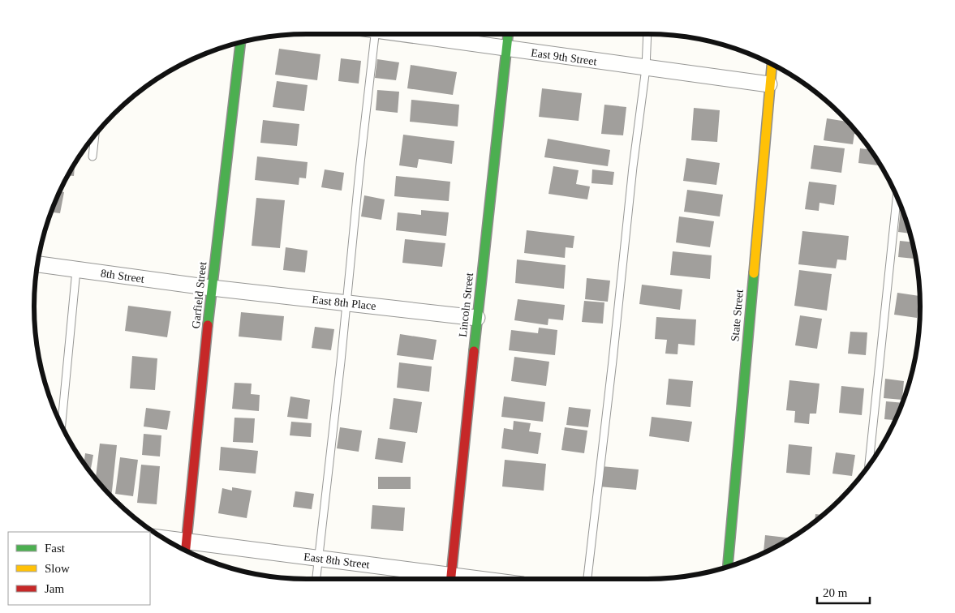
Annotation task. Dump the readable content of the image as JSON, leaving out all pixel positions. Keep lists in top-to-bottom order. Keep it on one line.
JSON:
{"streets":{"street":["East 9th Street","8th Street","Garfield Street","East 8th Place","Lincoln Street","State Street","East 8th Street"]},"crossings":[["East 9th Street","Lincoln Street"],["East 9th Street","State Street"],["8th Street","Garfield Street"],["8th Street","East 8th Place"],["Garfield Street","East 8th Place"],["Garfield Street","East 8th Street"],["East 8th Place","Lincoln Street"]],"legend":["Fast","Slow","Jam"],"scale_bar":"20 m"}
